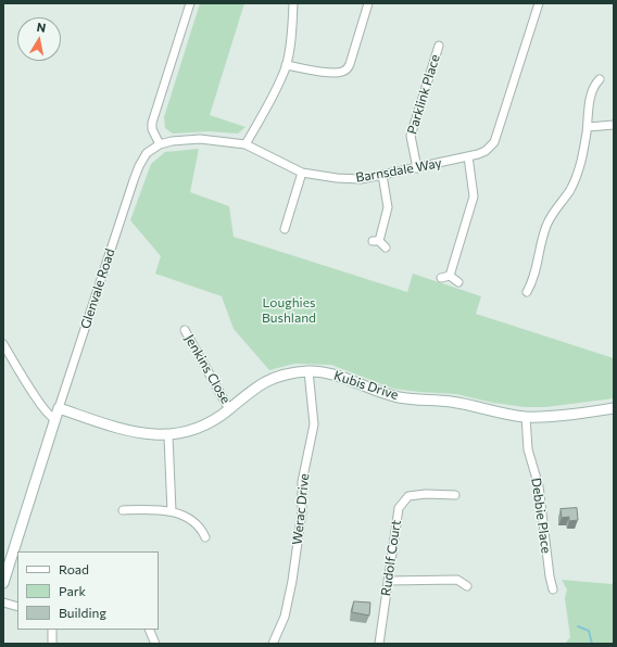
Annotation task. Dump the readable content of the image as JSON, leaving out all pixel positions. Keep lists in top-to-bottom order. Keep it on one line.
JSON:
{"streets":{"street":["Parklink Place","Barnsdale Way","Glenvale Road","Jenkins Close","Kubis Drive","Werac Drive","Debbie Place","Rudolf Court"]},"crossings":[["Parklink Place","Barnsdale Way"],["Barnsdale Way","Glenvale Road"],["Glenvale Road","Kubis Drive"],["Jenkins Close","Kubis Drive"],["Kubis Drive","Werac Drive"],["Kubis Drive","Debbie Place"]],"parks":["Loughies Bushland"],"legend":["Road","Park","Building"],"north":"top"}
